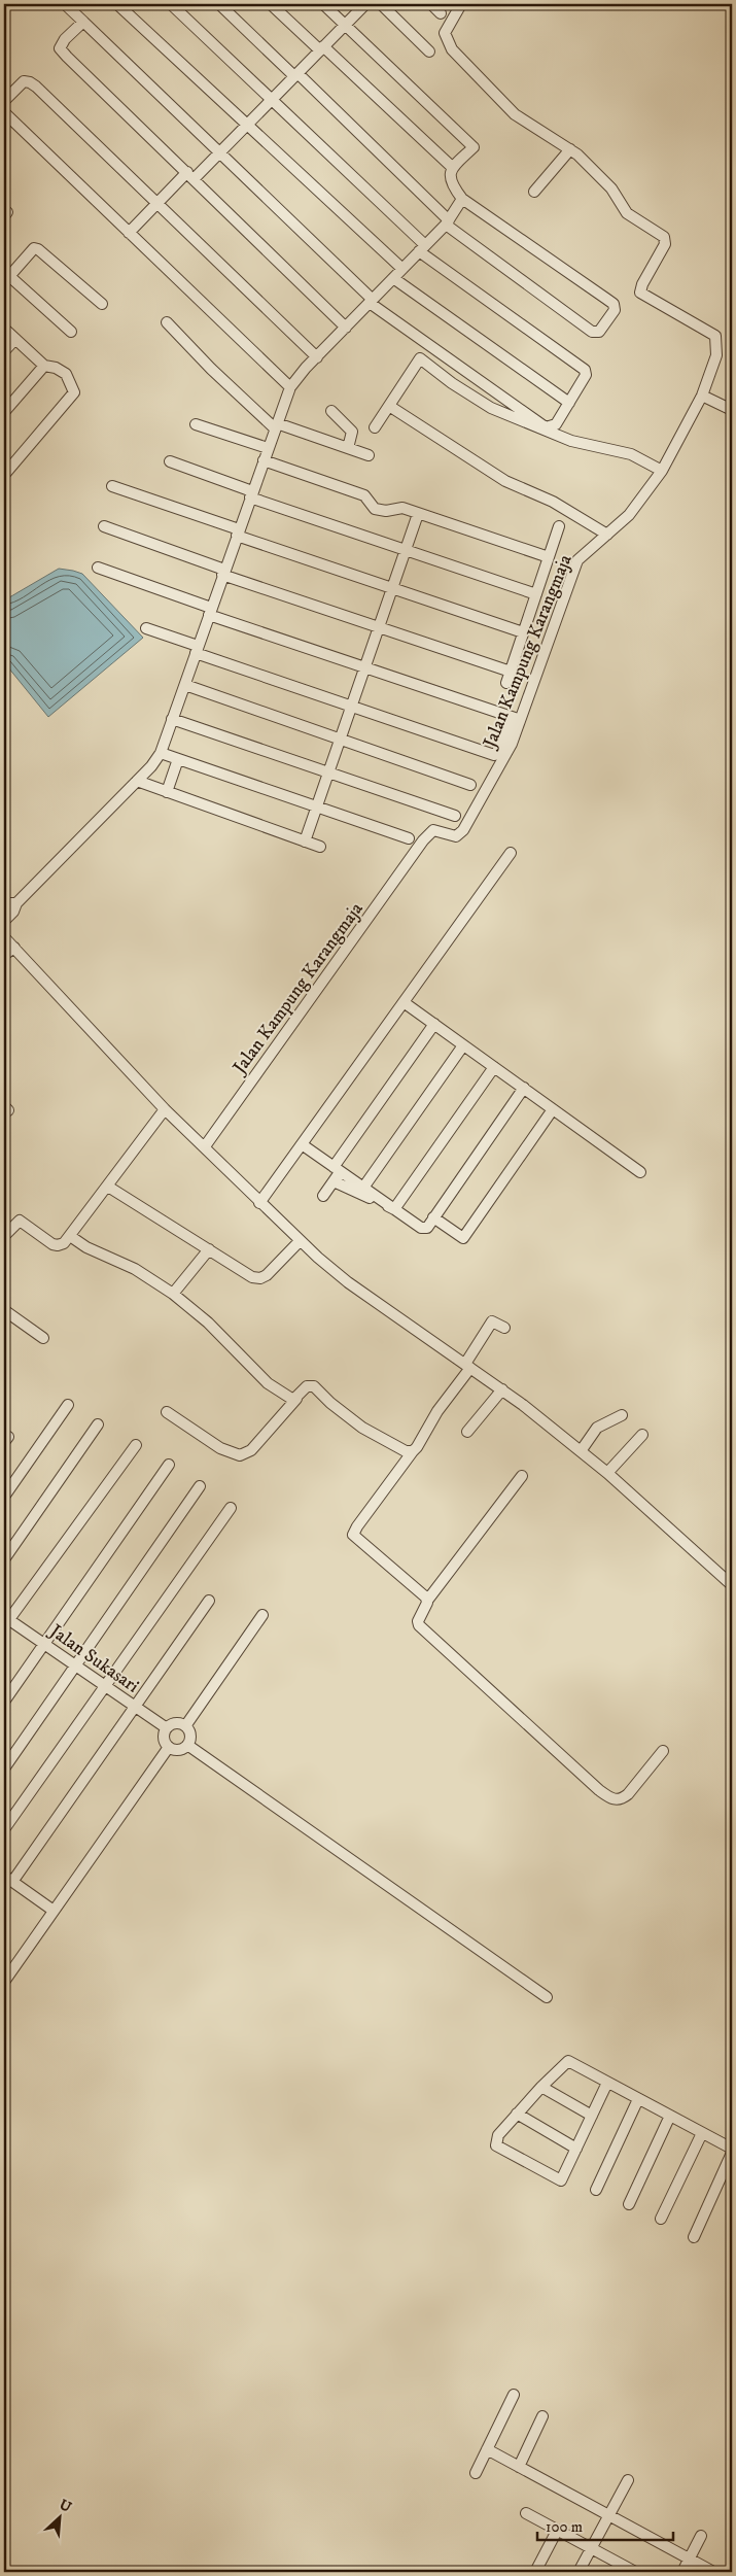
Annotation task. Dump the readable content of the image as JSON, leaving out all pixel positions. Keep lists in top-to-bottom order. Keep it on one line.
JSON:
{"streets":{"street":["Jalan Kampung Karangmaja","Jalan Sukasari"]},"scale_bar":"100 m","north":"top right"}
